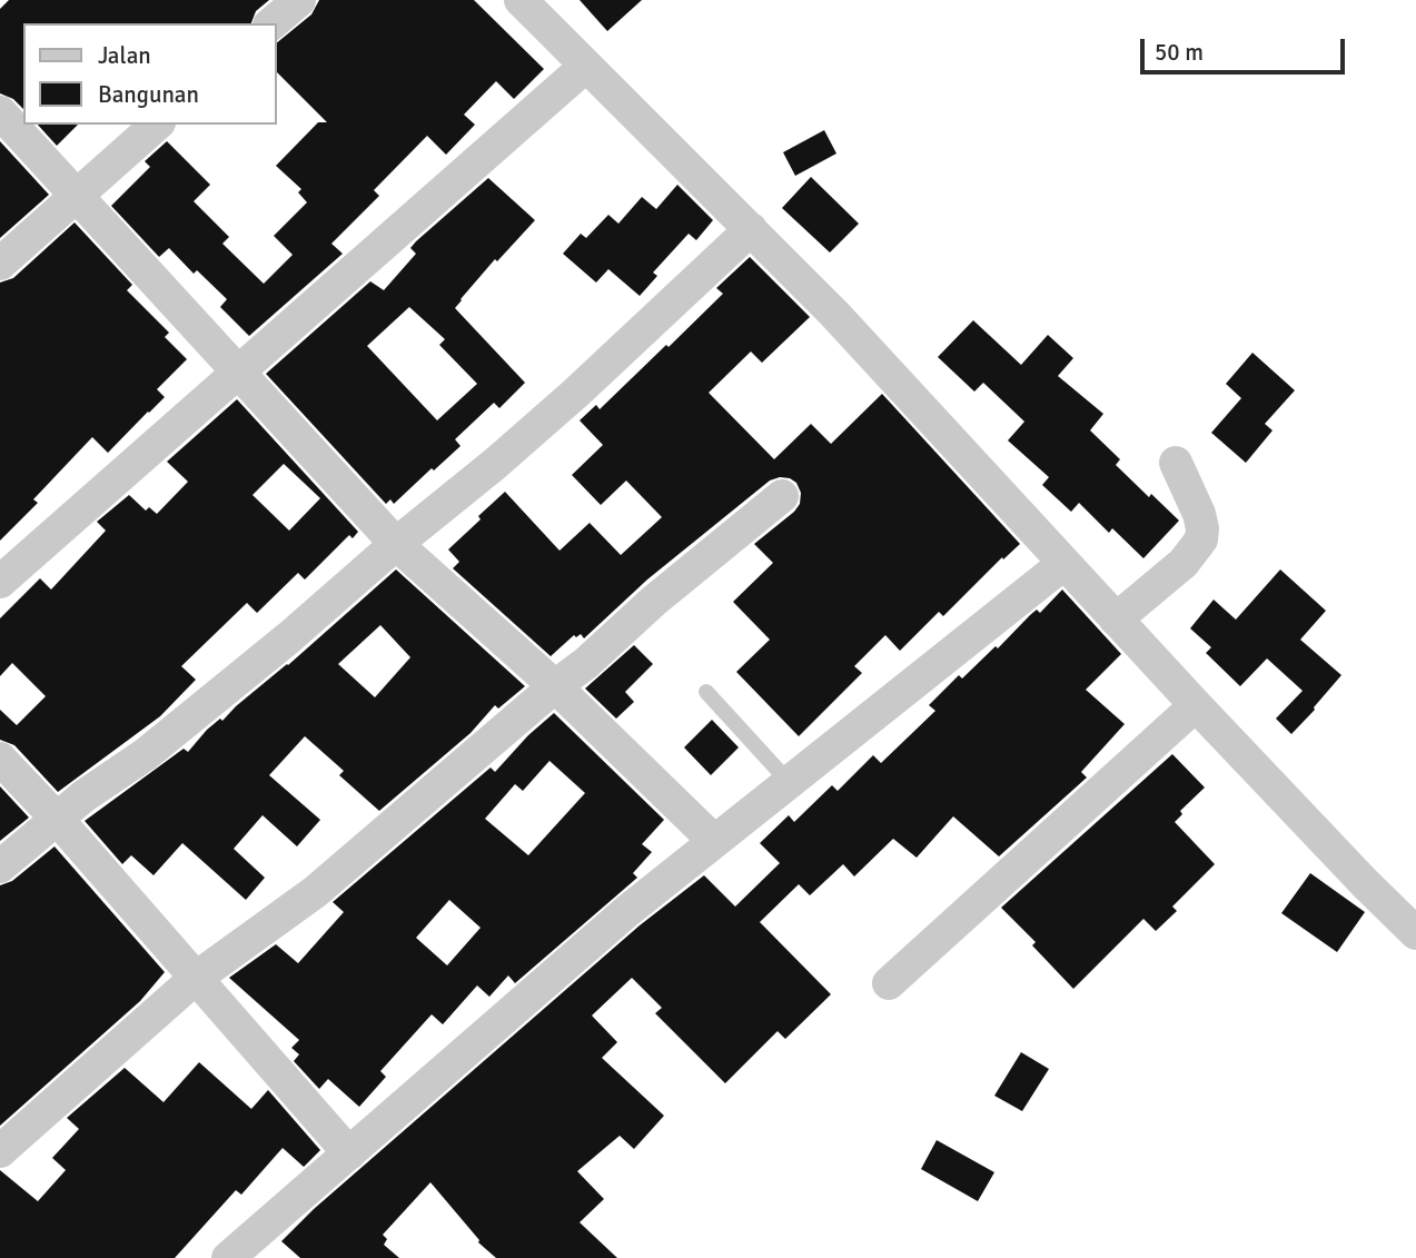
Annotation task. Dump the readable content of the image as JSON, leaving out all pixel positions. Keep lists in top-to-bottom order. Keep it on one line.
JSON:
{"legend":["Jalan","Bangunan"],"scale_bar":"50 m"}
